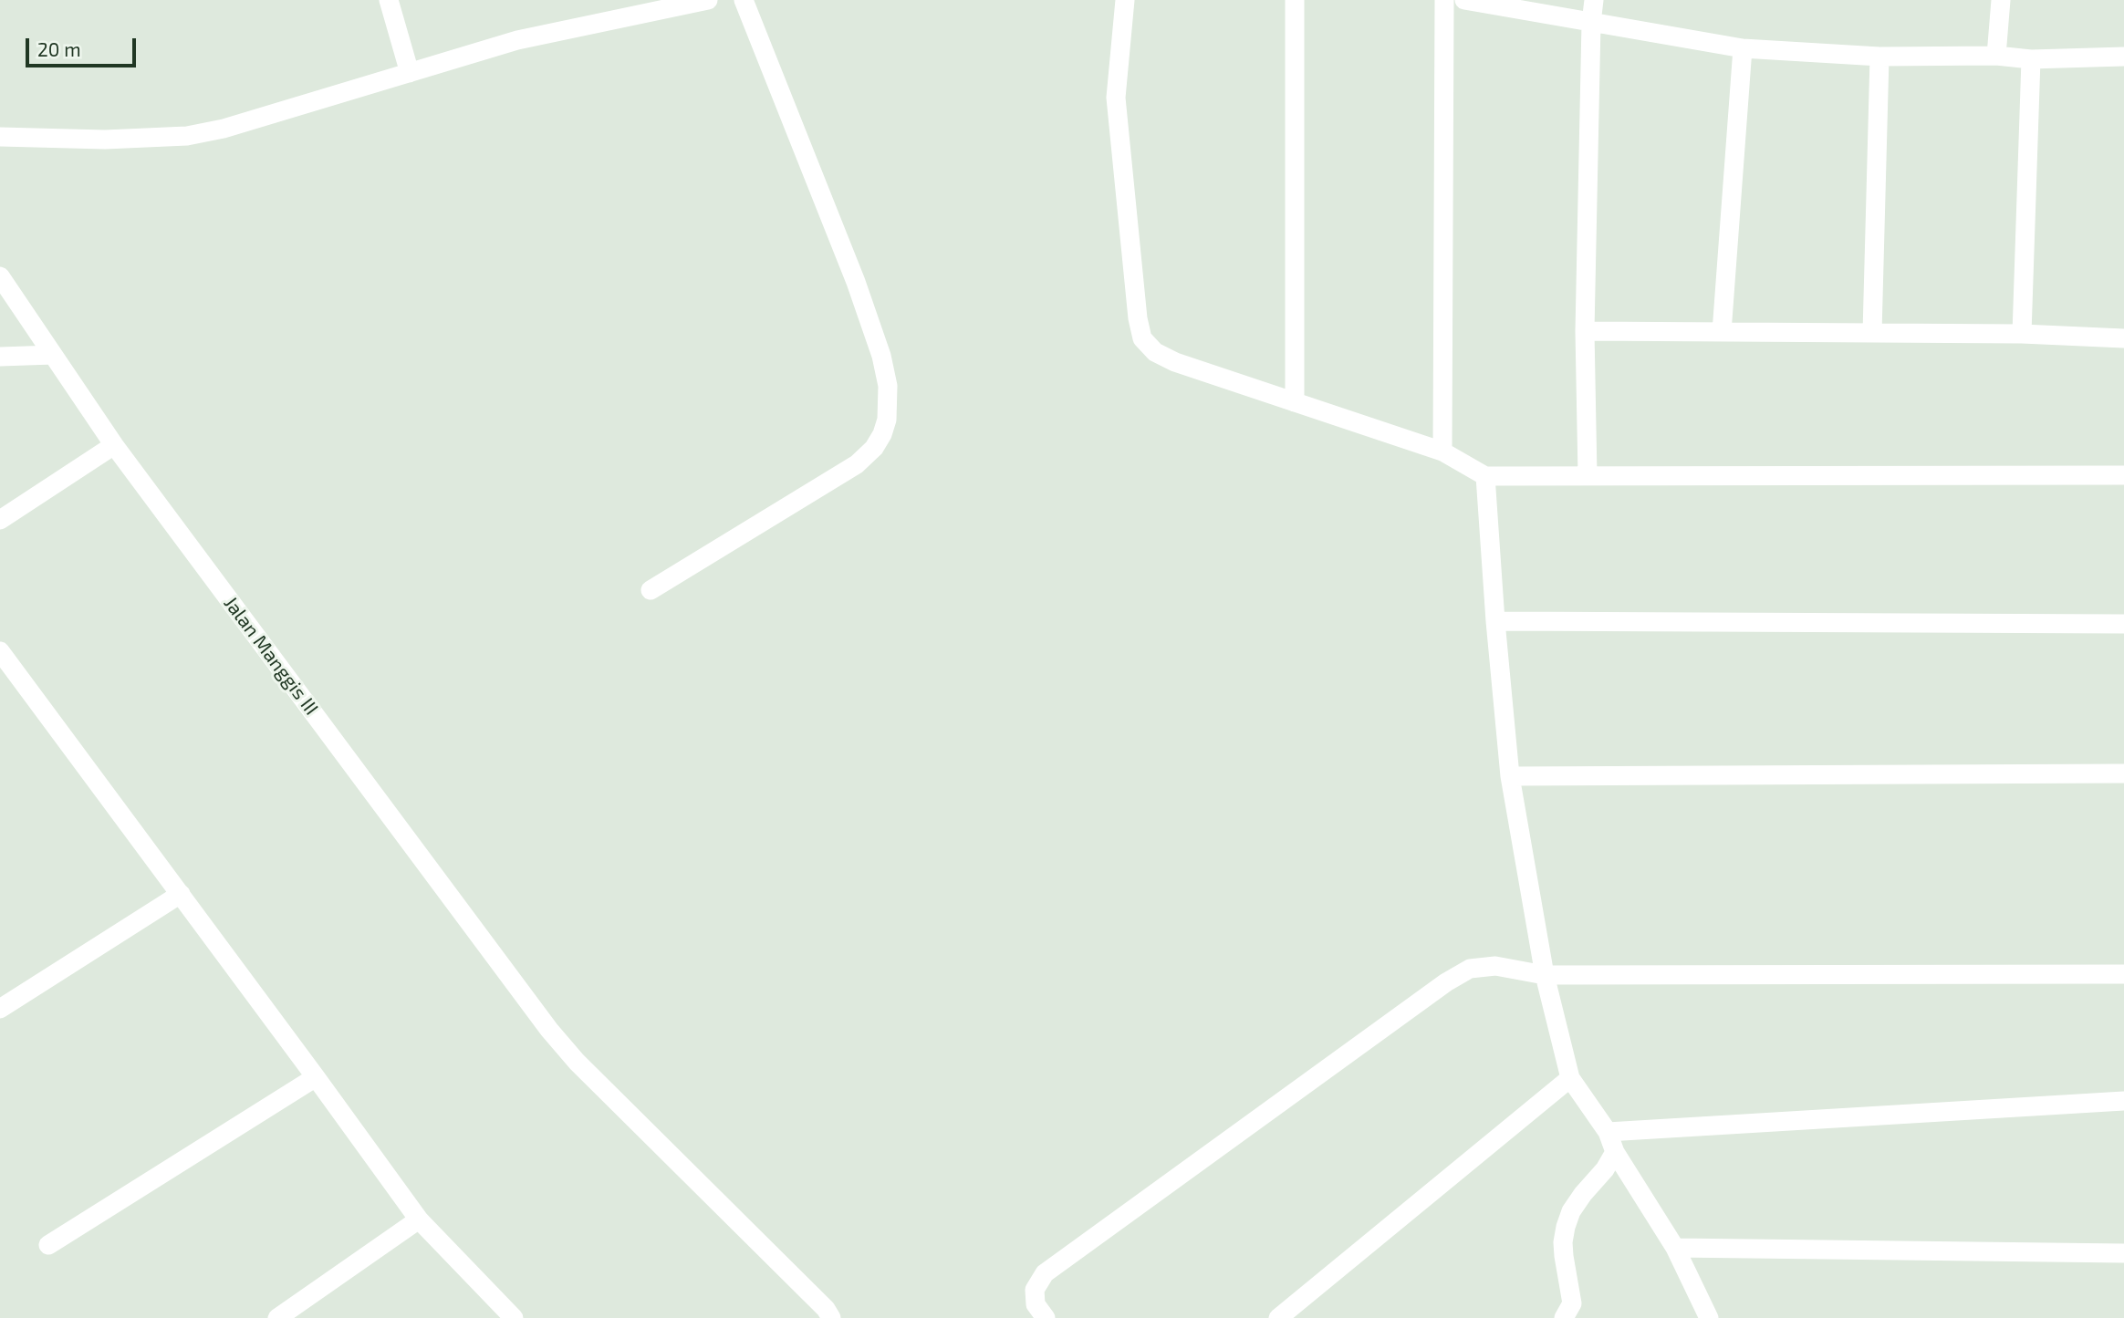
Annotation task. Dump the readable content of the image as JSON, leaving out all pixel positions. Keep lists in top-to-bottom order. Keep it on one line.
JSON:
{"streets":{"street":["Jalan Manggis III"]},"scale_bar":"20 m"}
